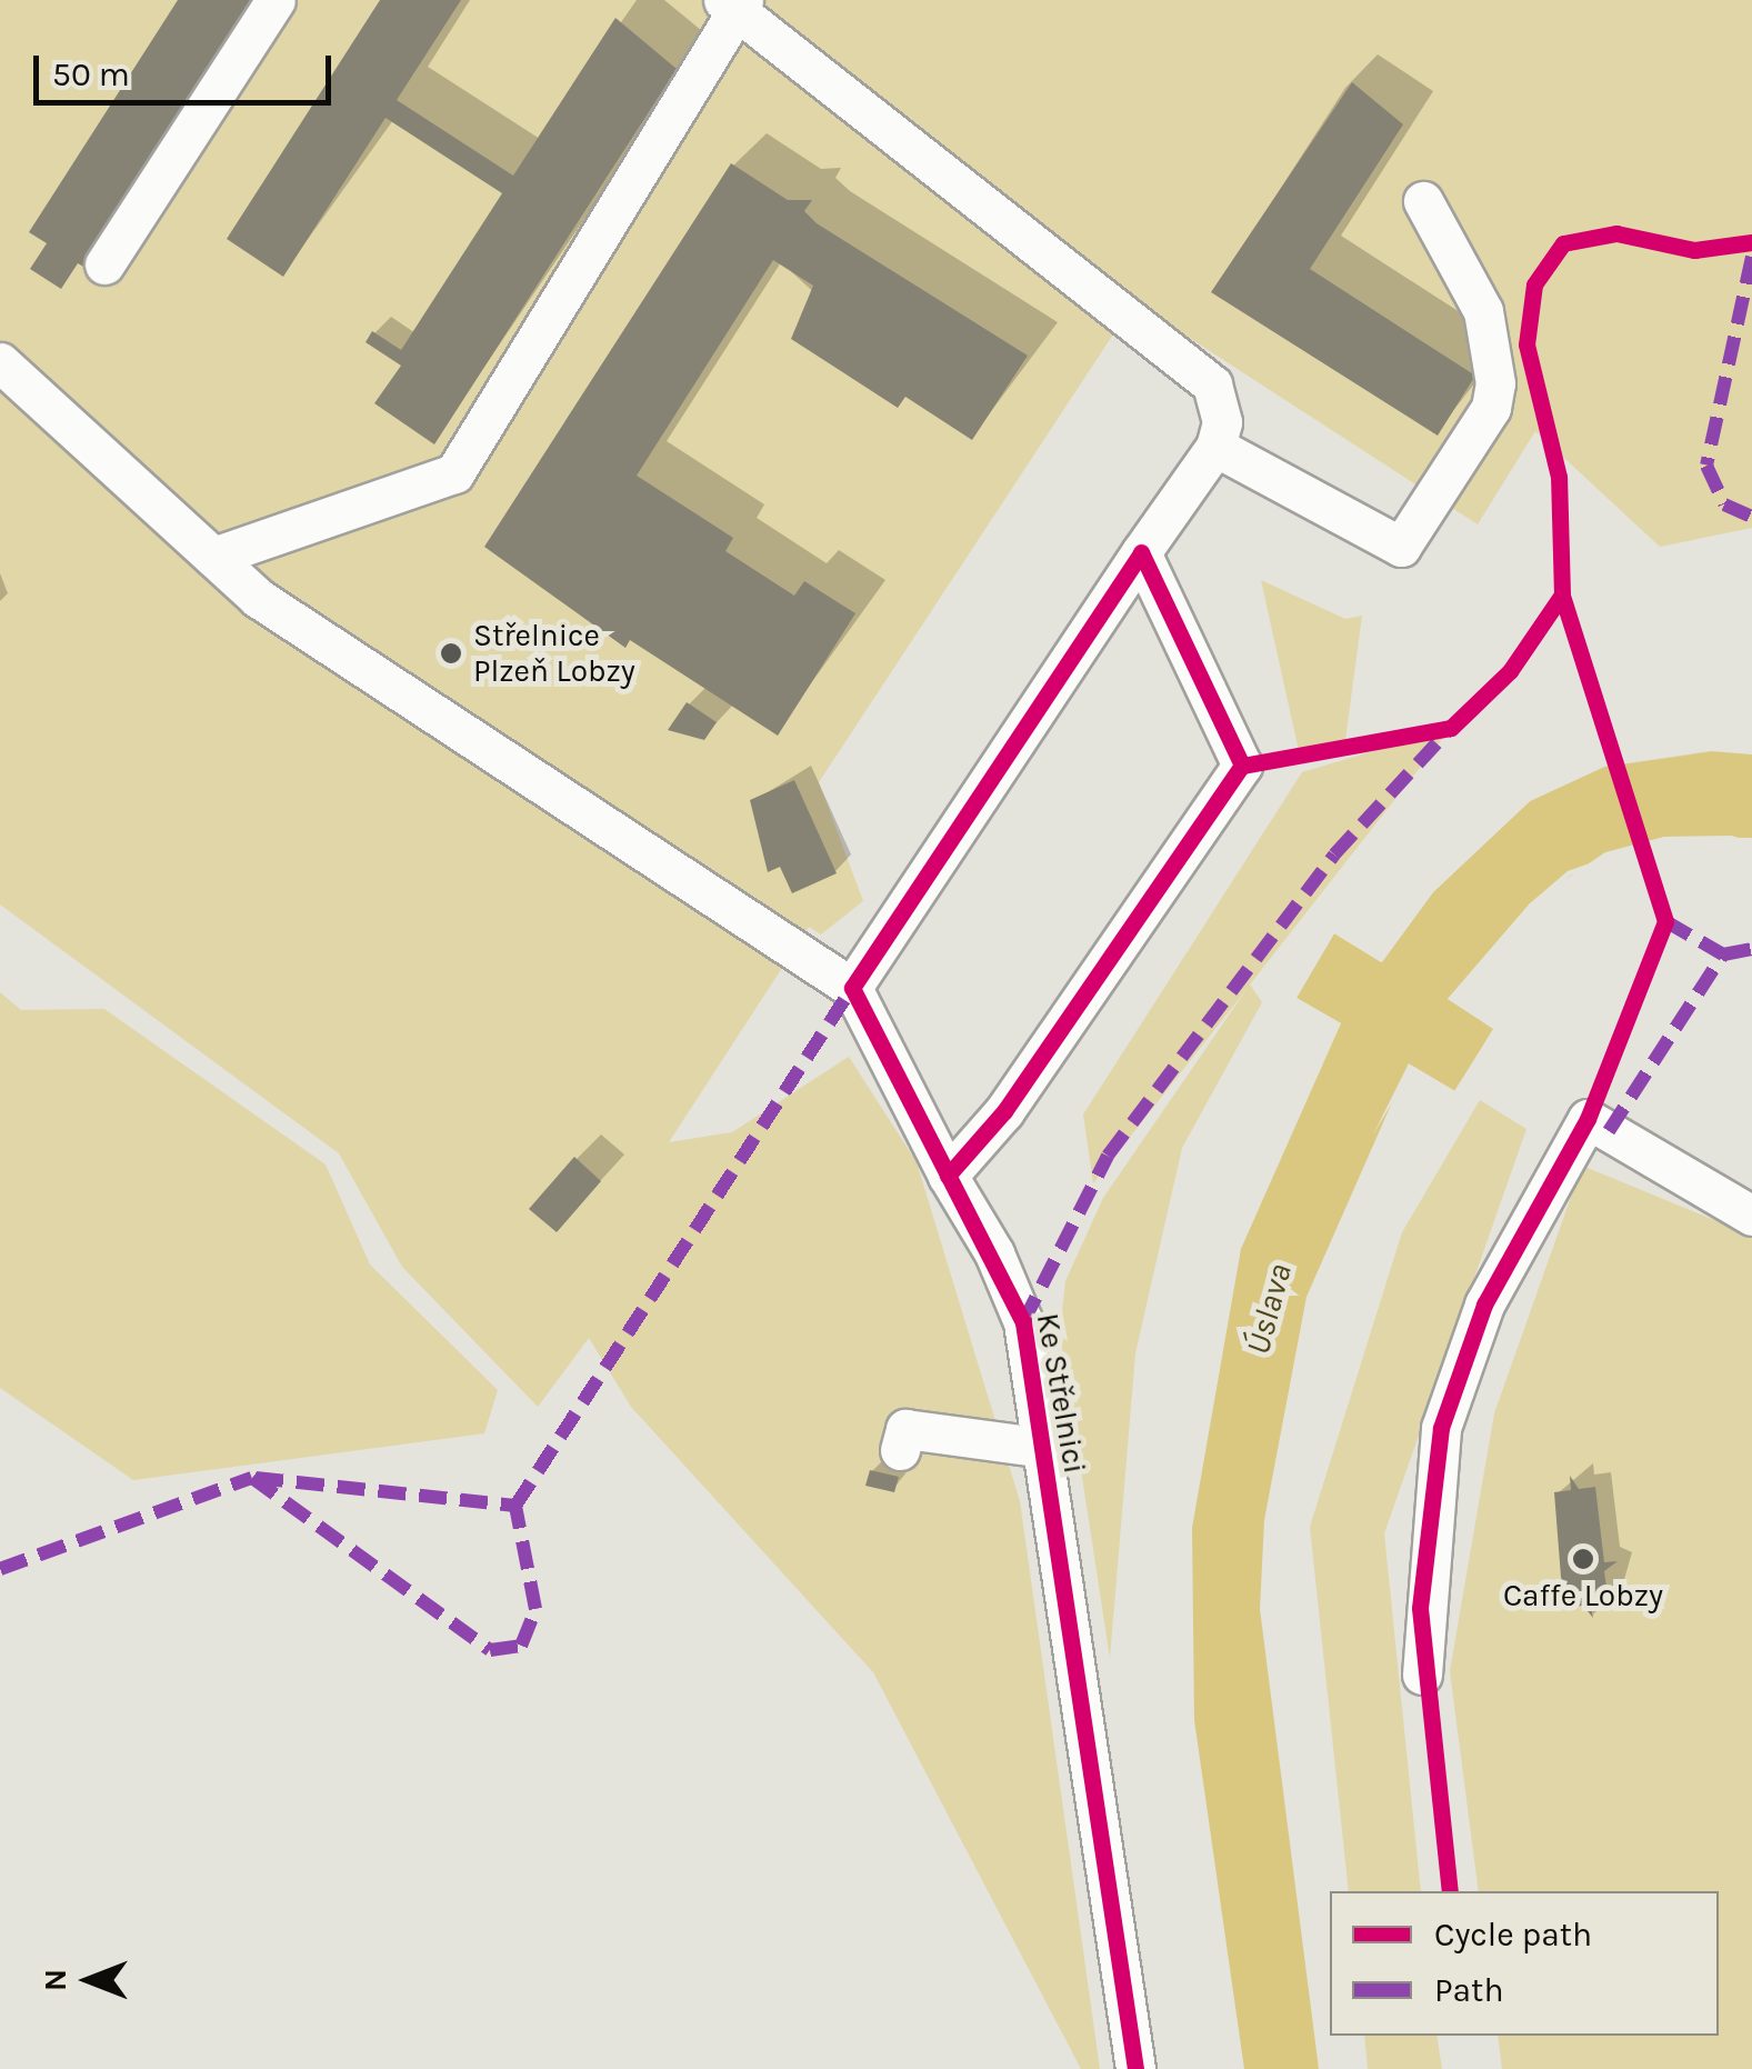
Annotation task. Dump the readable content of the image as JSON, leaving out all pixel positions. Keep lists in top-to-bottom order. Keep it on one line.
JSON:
{"streets":{"lane":["Ke Střelnici"]},"water":["Úslava"],"places":["Střelnice Plzeň Lobzy","Caffe Lobzy"],"legend":["Cycle path","Path"],"scale_bar":"50 m","north":"left"}
